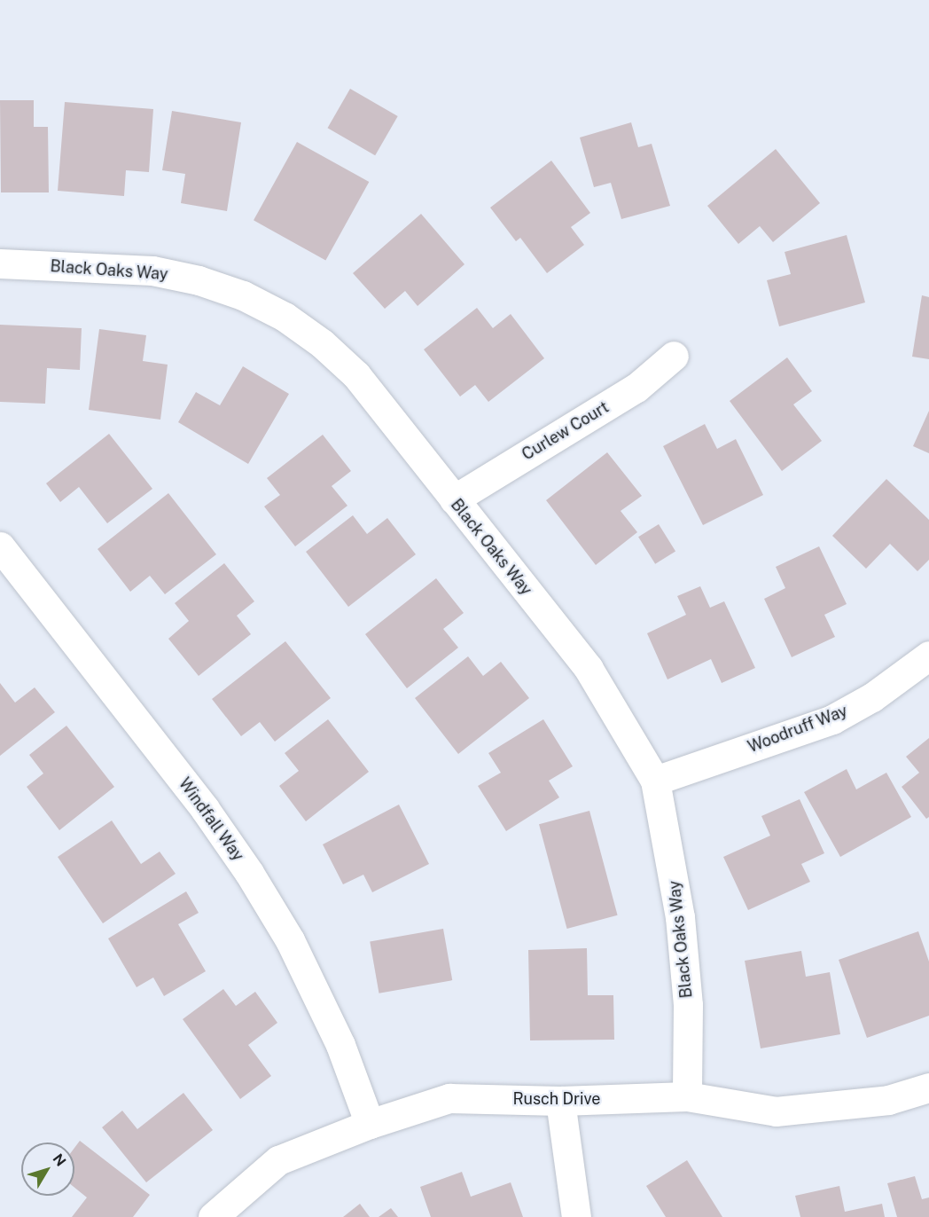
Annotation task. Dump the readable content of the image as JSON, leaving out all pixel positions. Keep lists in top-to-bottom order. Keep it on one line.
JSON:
{"streets":{"street":["Black Oaks Way","Curlew Court","Woodruff Way","Windfall Way","Rusch Drive"]},"crossings":[["Black Oaks Way","Curlew Court"],["Black Oaks Way","Woodruff Way"],["Black Oaks Way","Rusch Drive"],["Windfall Way","Rusch Drive"]],"north":"top right"}
